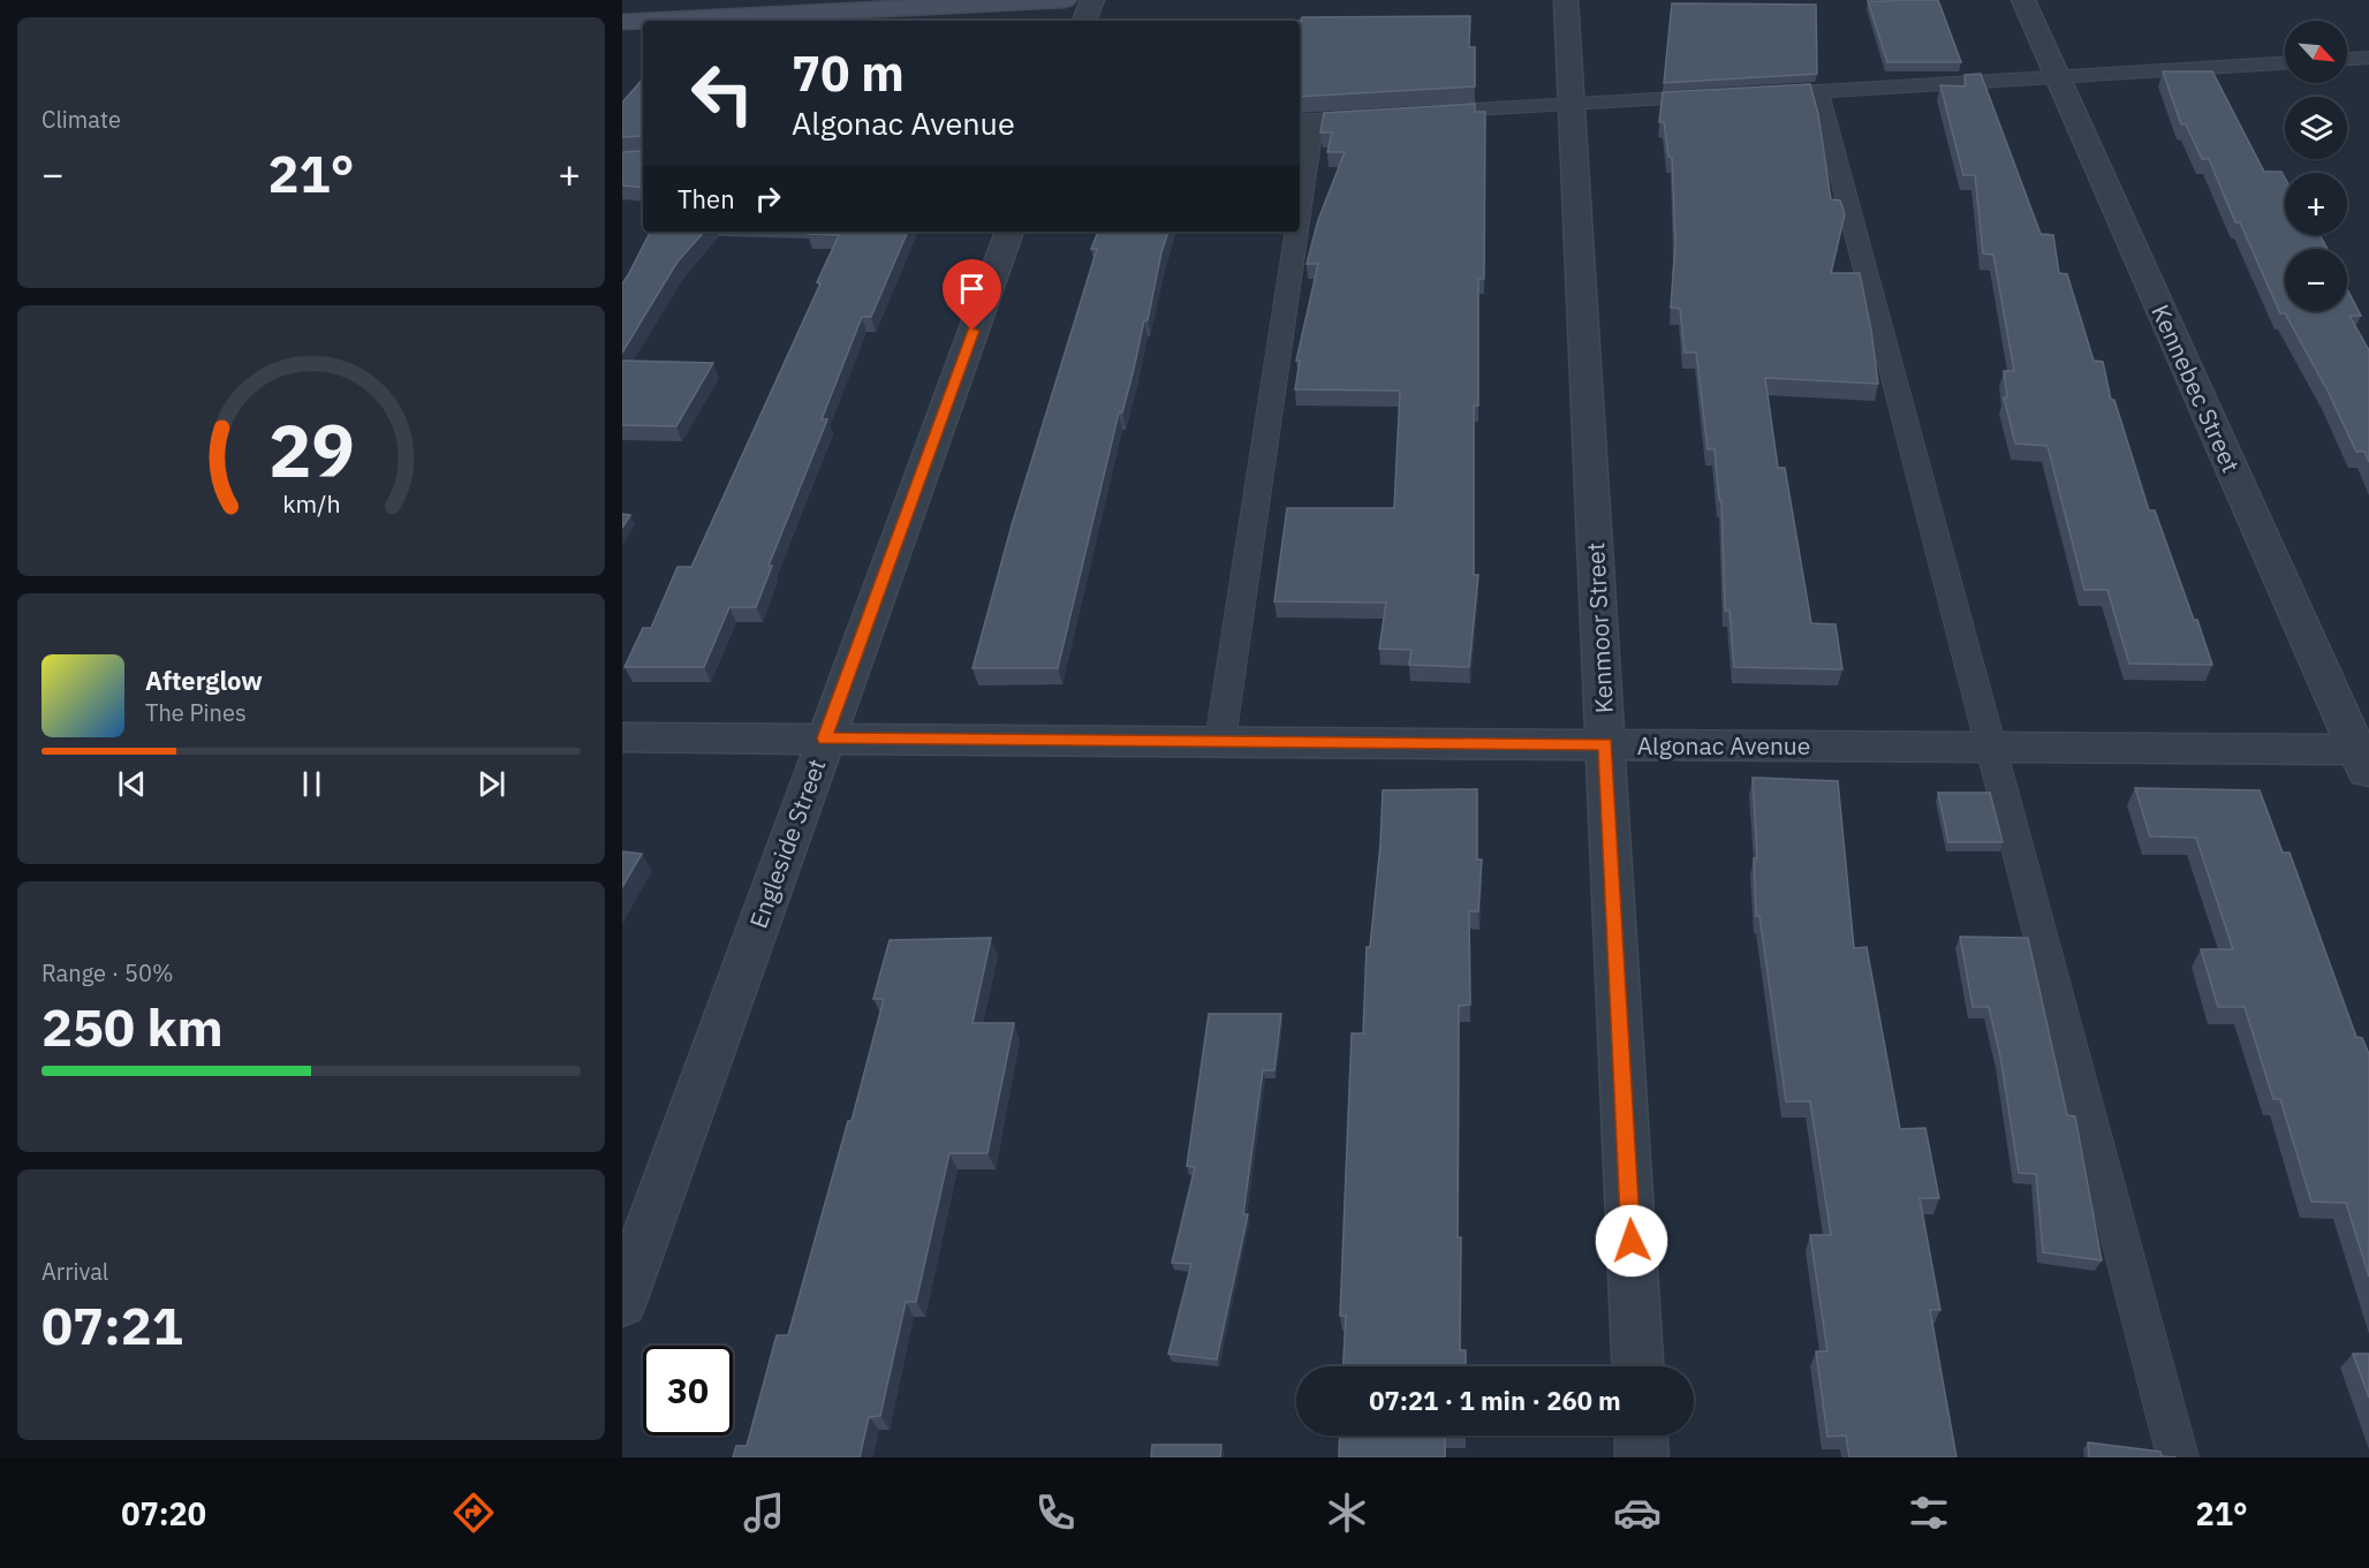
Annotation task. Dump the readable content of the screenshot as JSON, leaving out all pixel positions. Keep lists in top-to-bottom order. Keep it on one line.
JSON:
{"streets":{"street":["Kennebec Street","Kenmoor Street","Algonac Avenue","Engleside Street"]},"crossings":[["Kennebec Street","Algonac Avenue"],["Kenmoor Street","Algonac Avenue"],["Algonac Avenue","Engleside Street"]],"north":"bottom right","page":{"tile":["Climate",["Range · 50%","250 km"],["Arrival","07:21"]],"map_buttons":["+","−"],"turn":["70 m","Algonac Avenue"],"heat":["−","21°","+"],"then":"Then","song":["Afterglow","The Pines"],"limit":"30","trip":"07:21 · 1 min · 260 m","tabs":["07:20","21°"],"gauge":["29","km/h"]}}
